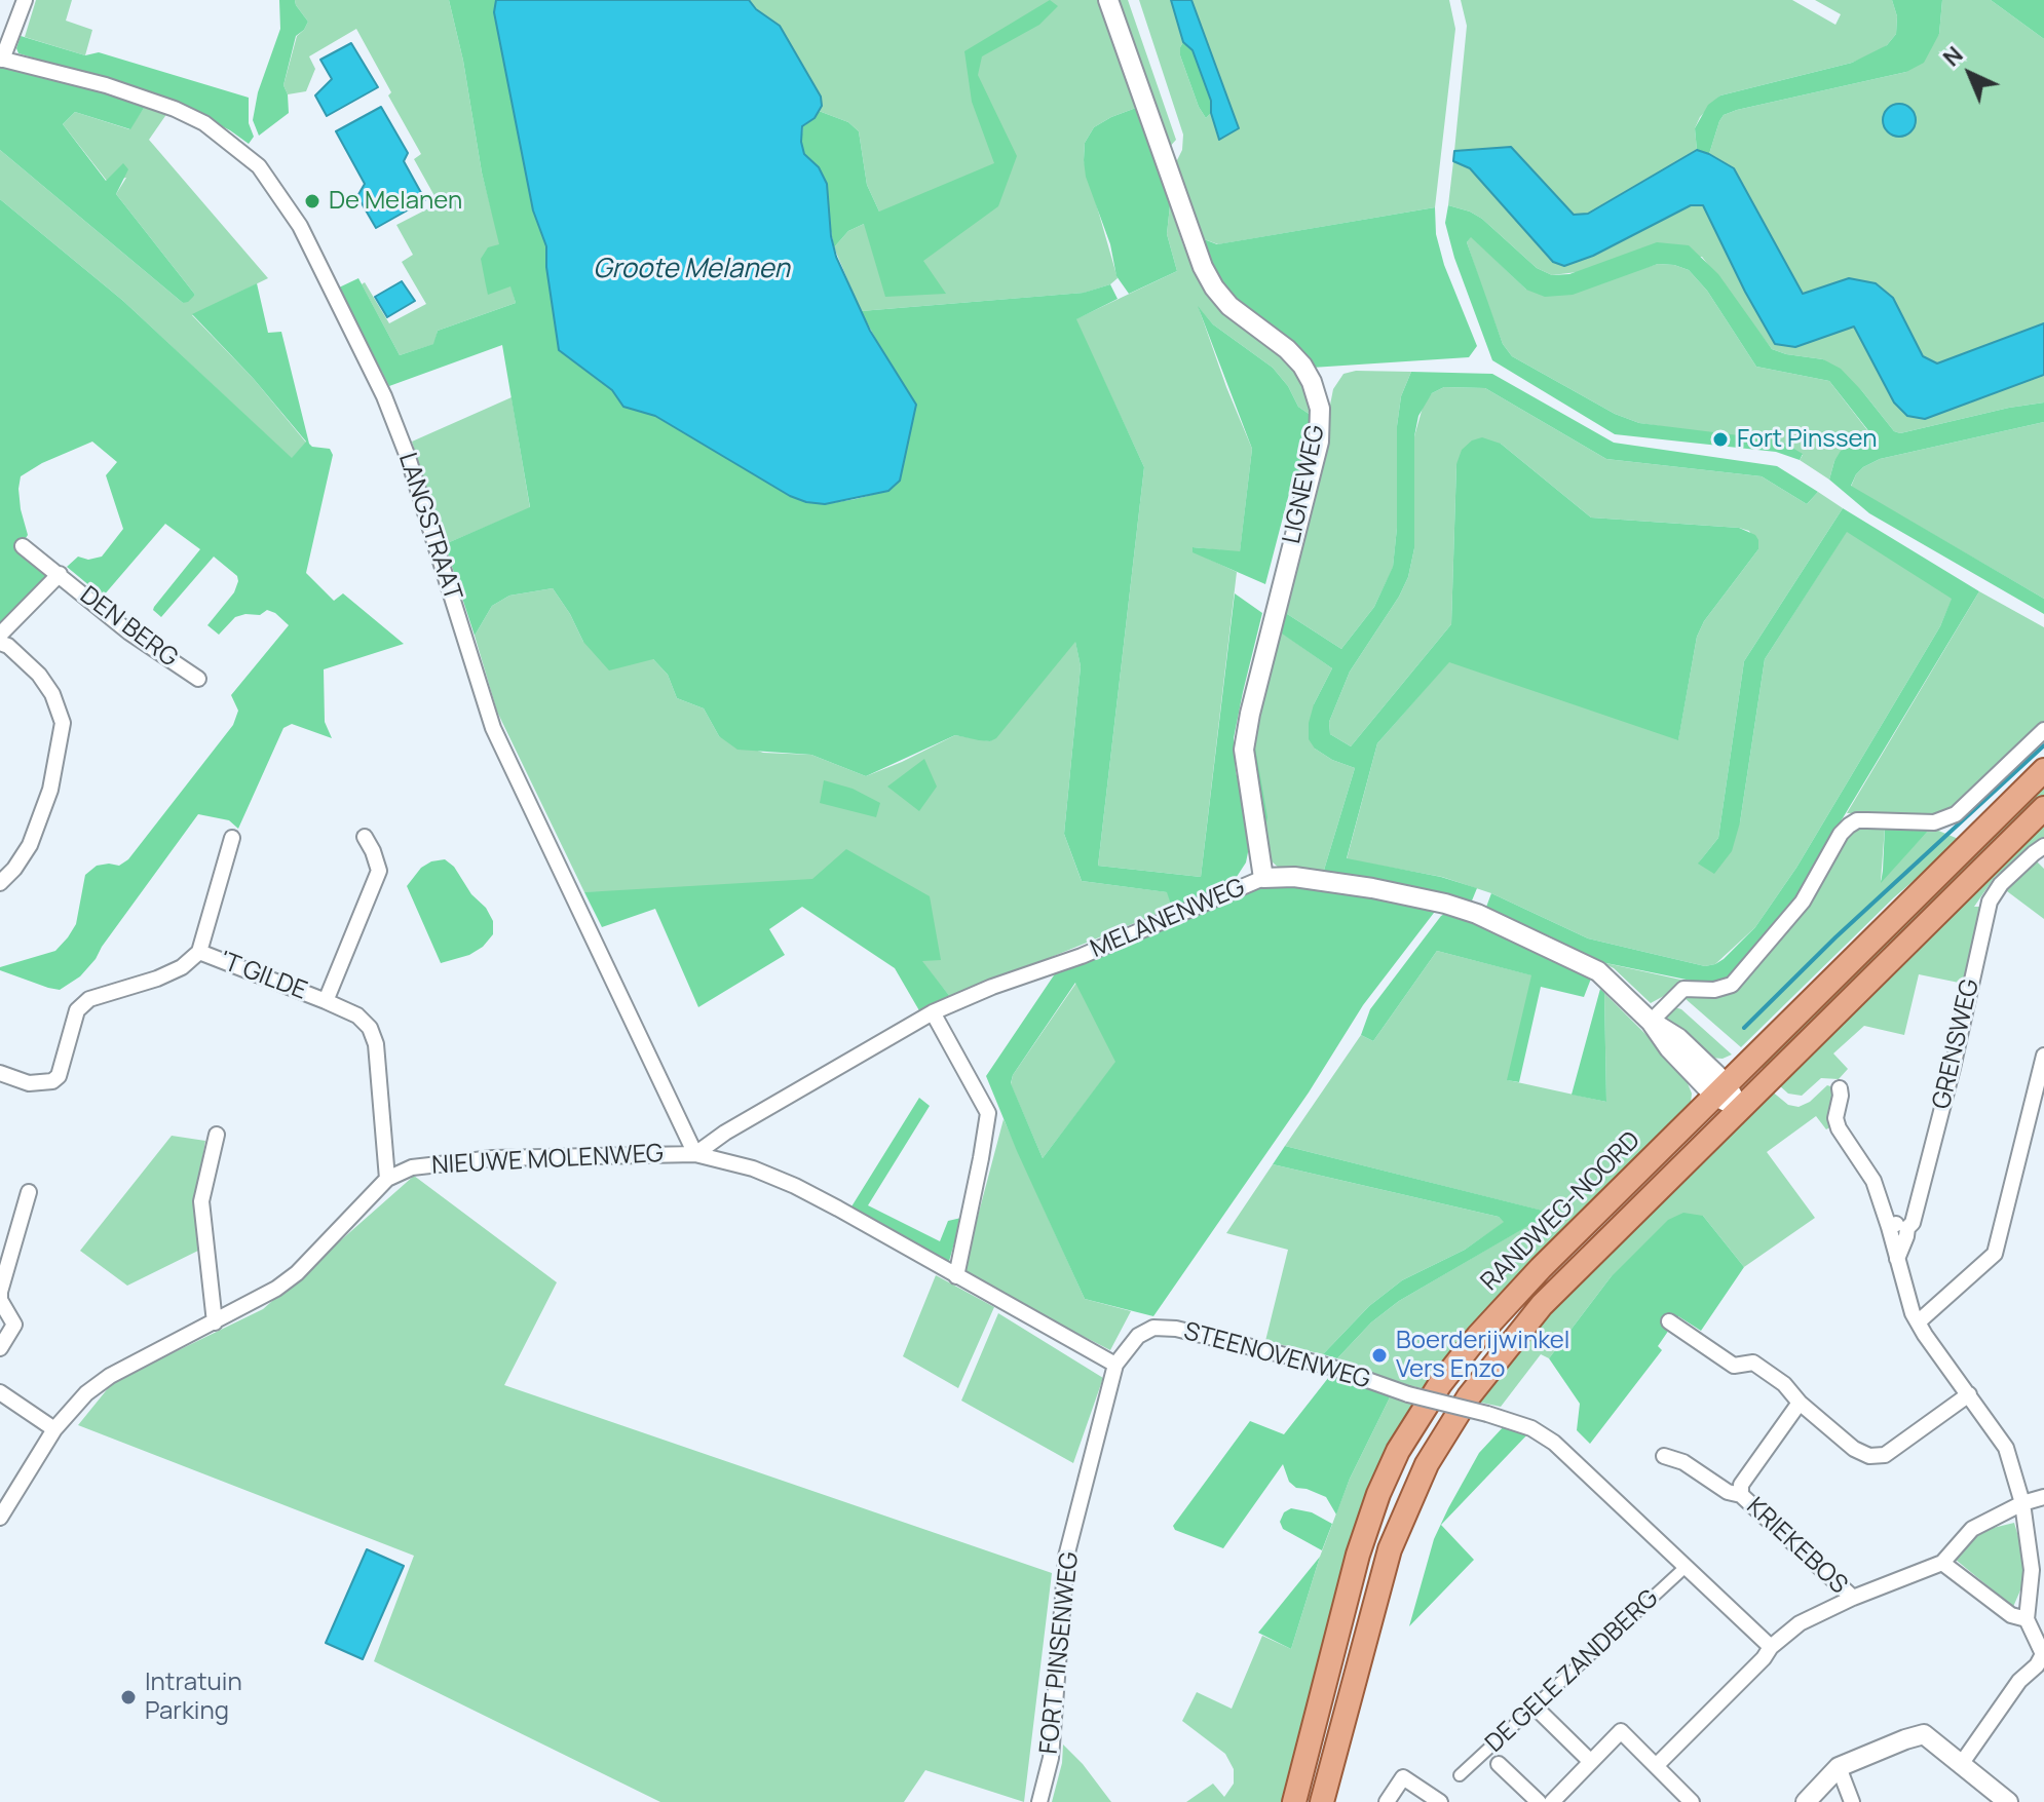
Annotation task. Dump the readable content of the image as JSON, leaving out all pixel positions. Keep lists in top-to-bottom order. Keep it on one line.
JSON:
{"streets":{"main road":["RANDWEG-NOORD"],"street":["LIGNEWEG","LANGSTRAAT","DEN BERG","MELANENWEG","'T GILDE","GRENSWEG","NIEUWE MOLENWEG","STEENOVENWEG","KRIEKEBOS","FORT PINSENWEG","DE GELE ZANDBERG"]},"crossings":[["LIGNEWEG","MELANENWEG"],["LANGSTRAAT","MELANENWEG"],["LANGSTRAAT","NIEUWE MOLENWEG"],["MELANENWEG","NIEUWE MOLENWEG"],["MELANENWEG","RANDWEG-NOORD"],["'T GILDE","NIEUWE MOLENWEG"],["NIEUWE MOLENWEG","FORT PINSENWEG"],["STEENOVENWEG","KRIEKEBOS"],["STEENOVENWEG","FORT PINSENWEG"],["STEENOVENWEG","DE GELE ZANDBERG"]],"water":["Groote Melanen"],"places":["De Melanen","Fort Pinssen","Boerderijwinkel Vers Enzo","Intratuin Parking"],"north":"top left"}
